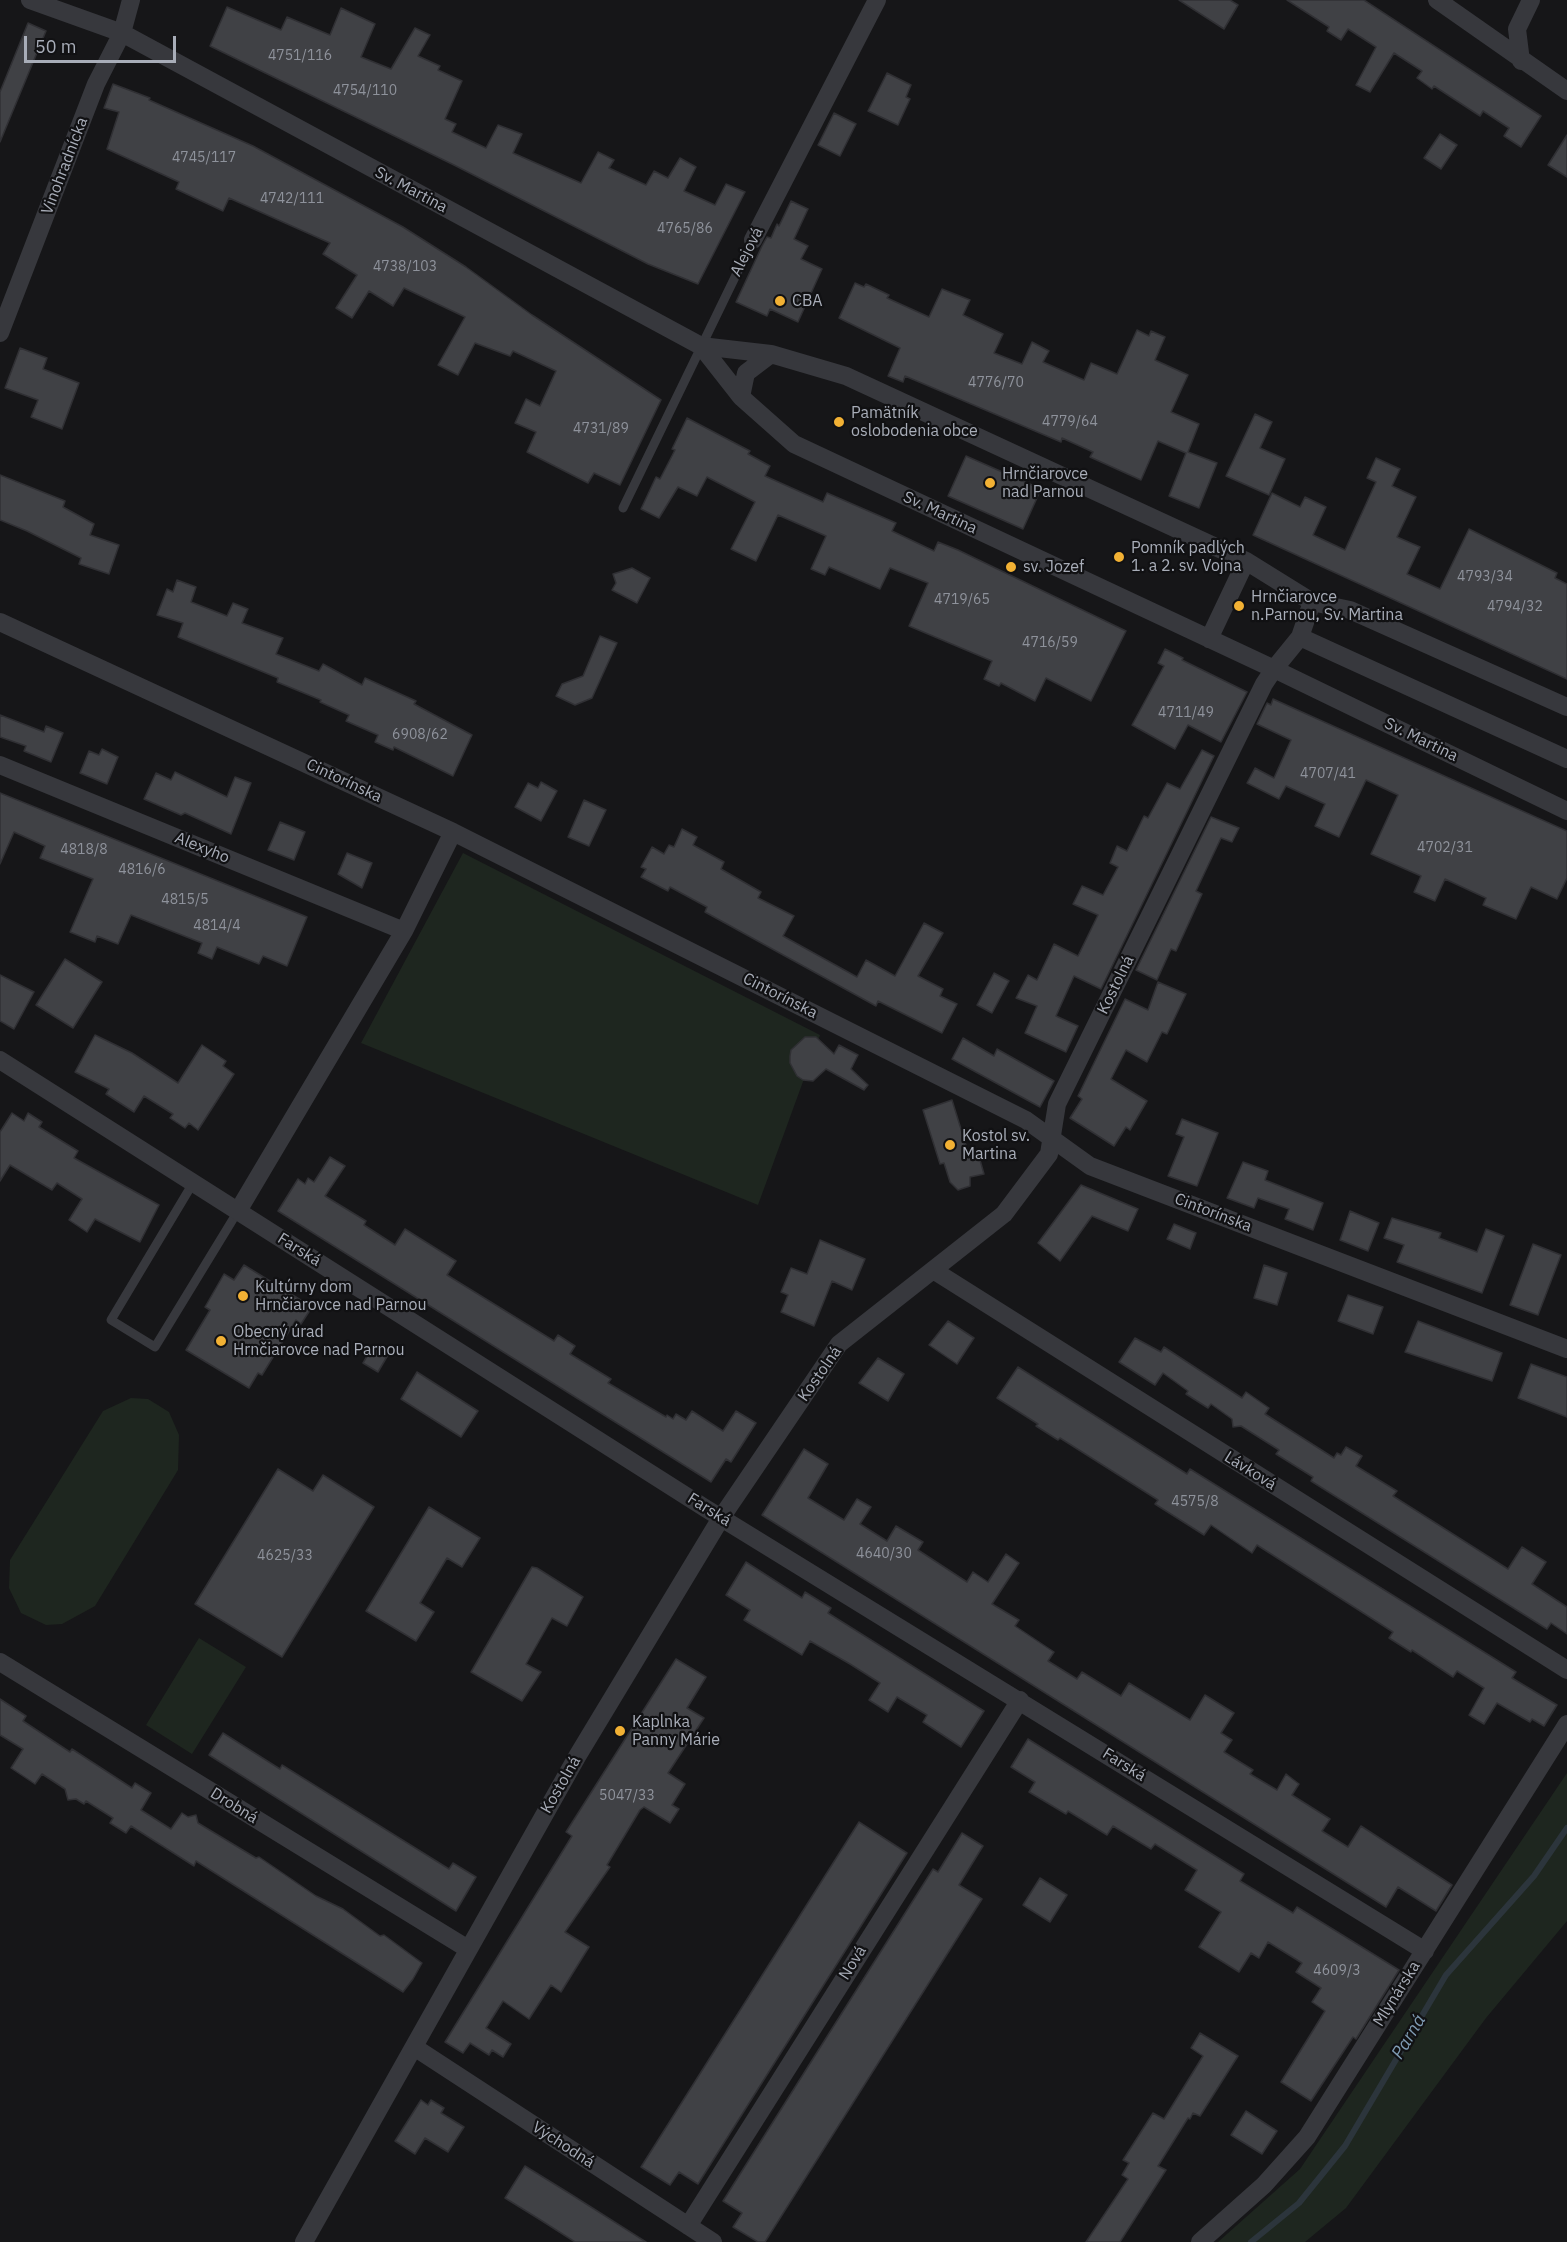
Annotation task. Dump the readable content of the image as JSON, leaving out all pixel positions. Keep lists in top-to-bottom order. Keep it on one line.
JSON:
{"streets":{"street":["Vinohradnícka","Sv. Martina","Alejová","Cintorínska","Alexyho","Kostolná","Farská","Lávková","Drobná","Nová","Mlynárska","Východná"]},"crossings":[["Vinohradnícka","Sv. Martina"],["Sv. Martina","Alejová"],["Sv. Martina","Kostolná"],["Cintorínska","Kostolná"],["Kostolná","Farská"],["Kostolná","Lávková"],["Kostolná","Drobná"],["Kostolná","Východná"],["Farská","Nová"],["Farská","Mlynárska"],["Nová","Východná"]],"water":["Parná"],"places":["CBA","Pamätník oslobodenia obce","Hrnčiarovce nad Parnou","Pomník padlých 1. a 2. sv. Vojna","sv. Jozef","Hrnčiarovce n.Parnou, Sv. Martina","Kostol sv. Martina","Kultúrny dom Hrnčiarovce nad Parnou","Obecný úrad Hrnčiarovce nad Parnou","Kaplnka Panny Márie"],"house_numbers":["4751/116","4754/110","4745/117","4742/111","4765/86","4738/103","4776/70","4779/64","4731/89","4793/34","4719/65","4794/32","4716/59","4711/49","6908/62","4707/41","4702/31","4818/8","4816/6","4815/5","4814/4","4575/8","4640/30","4625/33","5047/33","4609/3"],"scale_bar":"50 m"}
